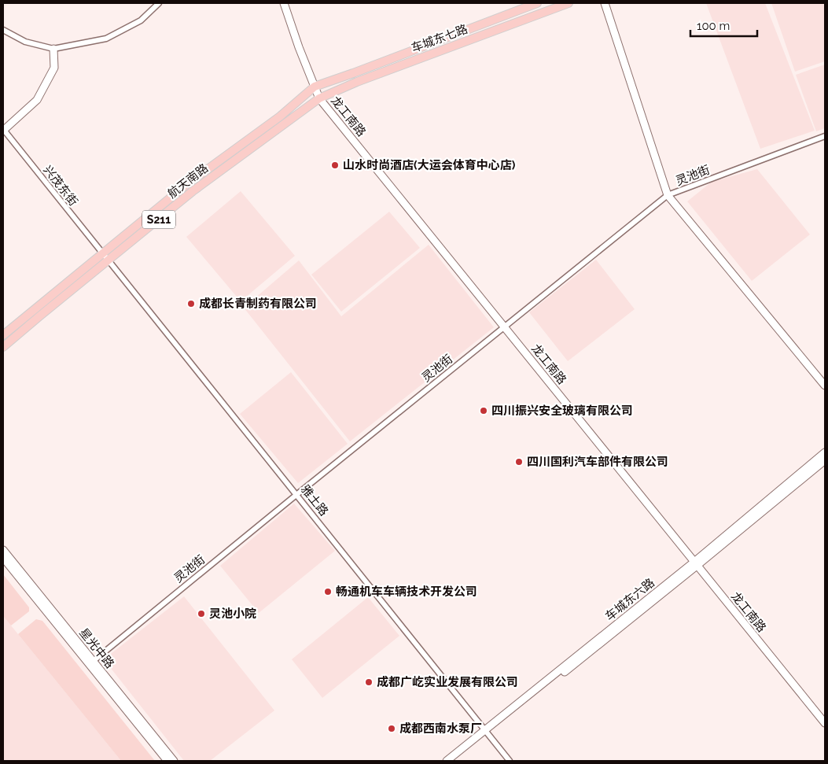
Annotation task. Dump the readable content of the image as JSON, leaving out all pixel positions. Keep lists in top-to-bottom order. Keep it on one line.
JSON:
{"streets":{"main road":["车城东七路","航天南路","S211"],"street":["龙工南路","灵池街","兴茂东街","雅土路","车城东六路","星光中路"]},"crossings":[["车城东七路","龙工南路"],["车城东七路","航天南路"],["龙工南路","灵池街"],["龙工南路","航天南路"],["龙工南路","车城东六路"],["灵池街","雅土路"],["灵池街","星光中路"],["航天南路","兴茂东街"],["航天南路","雅土路"],["兴茂东街","雅土路"],["雅土路","车城东六路"]],"places":["山水时尚酒店(大运会体育中心店)","成都长青制药有限公司","四川振兴安全玻璃有限公司","四川国利汽车部件有限公司","畅通机车车辆技术开发公司","灵池小院","成都广屹实业发展有限公司","成都西南水泵厂"],"scale_bar":"100 m"}
